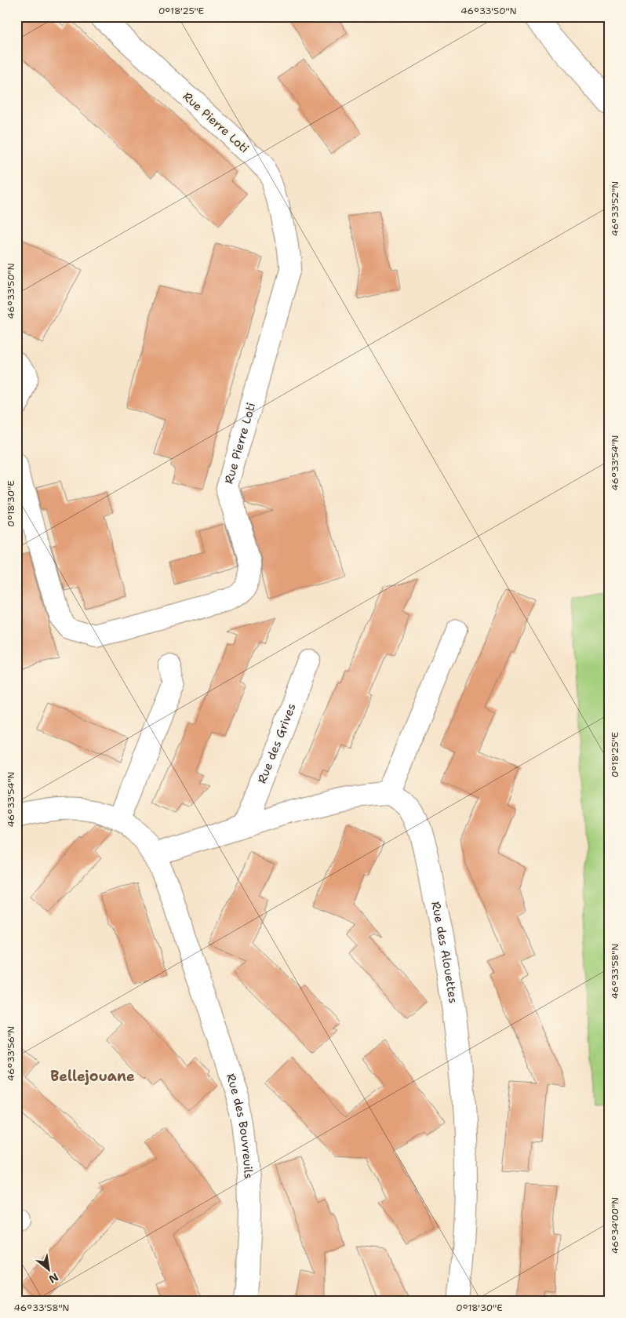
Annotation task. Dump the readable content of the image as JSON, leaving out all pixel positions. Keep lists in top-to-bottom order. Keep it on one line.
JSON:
{"streets":{"street":["Rue Pierre Loti","Rue des Grives","Rue des Alouettes","Rue des Bouvreuils"]},"districts":["Bellejouane"],"north":"bottom right","coordinates":["0°18'25\"E","46°33'50\"N","46°33'52\"N","46°33'54\"N","0°18'30\"E","46°33'58\"N","46°33'56\"N","46°34'00\"N"]}
